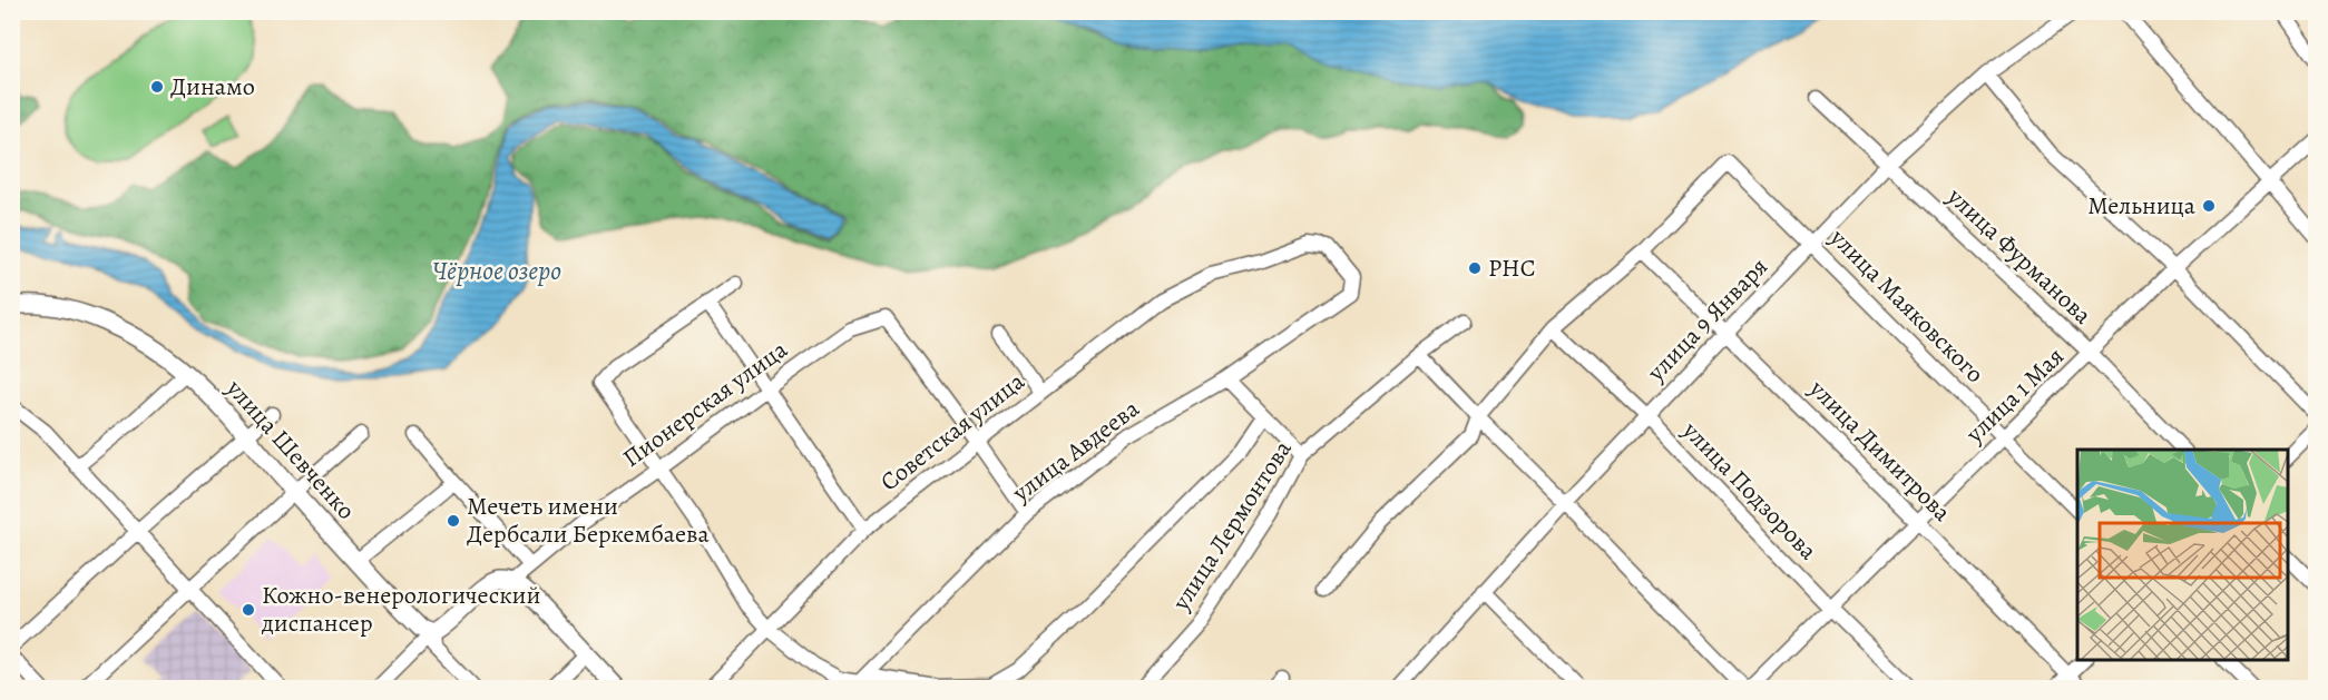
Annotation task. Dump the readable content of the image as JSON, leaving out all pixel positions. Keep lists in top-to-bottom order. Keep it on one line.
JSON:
{"streets":{"main road":["Пионерская улица","улица Шевченко"],"street":["улица Фурманова","улица Маяковского","улица 9 Января","улица 1 Мая","Советская улица","улица Авдеева","улица Димитрова","улица Подзорова","улица Лермонтова"]},"crossings":[["улица Фурманова","улица 9 Января"],["улица Фурманова","улица 1 Мая"],["улица Маяковского","улица 9 Января"],["улица Маяковского","улица 1 Мая"],["улица Маяковского","улица Димитрова"],["улица 9 Января","улица Димитрова"],["улица 9 Января","улица Подзорова"],["улица 1 Мая","улица Димитрова"],["улица 1 Мая","улица Подзорова"],["Пионерская улица","Советская улица"],["Пионерская улица","улица Шевченко"],["Советская улица","улица Авдеева"]],"water":["Чёрное озеро"],"places":["Динамо","Мельница","РНС","Мечеть имени Дербсали Беркембаева","Кожно-венерологический диспансер"]}
